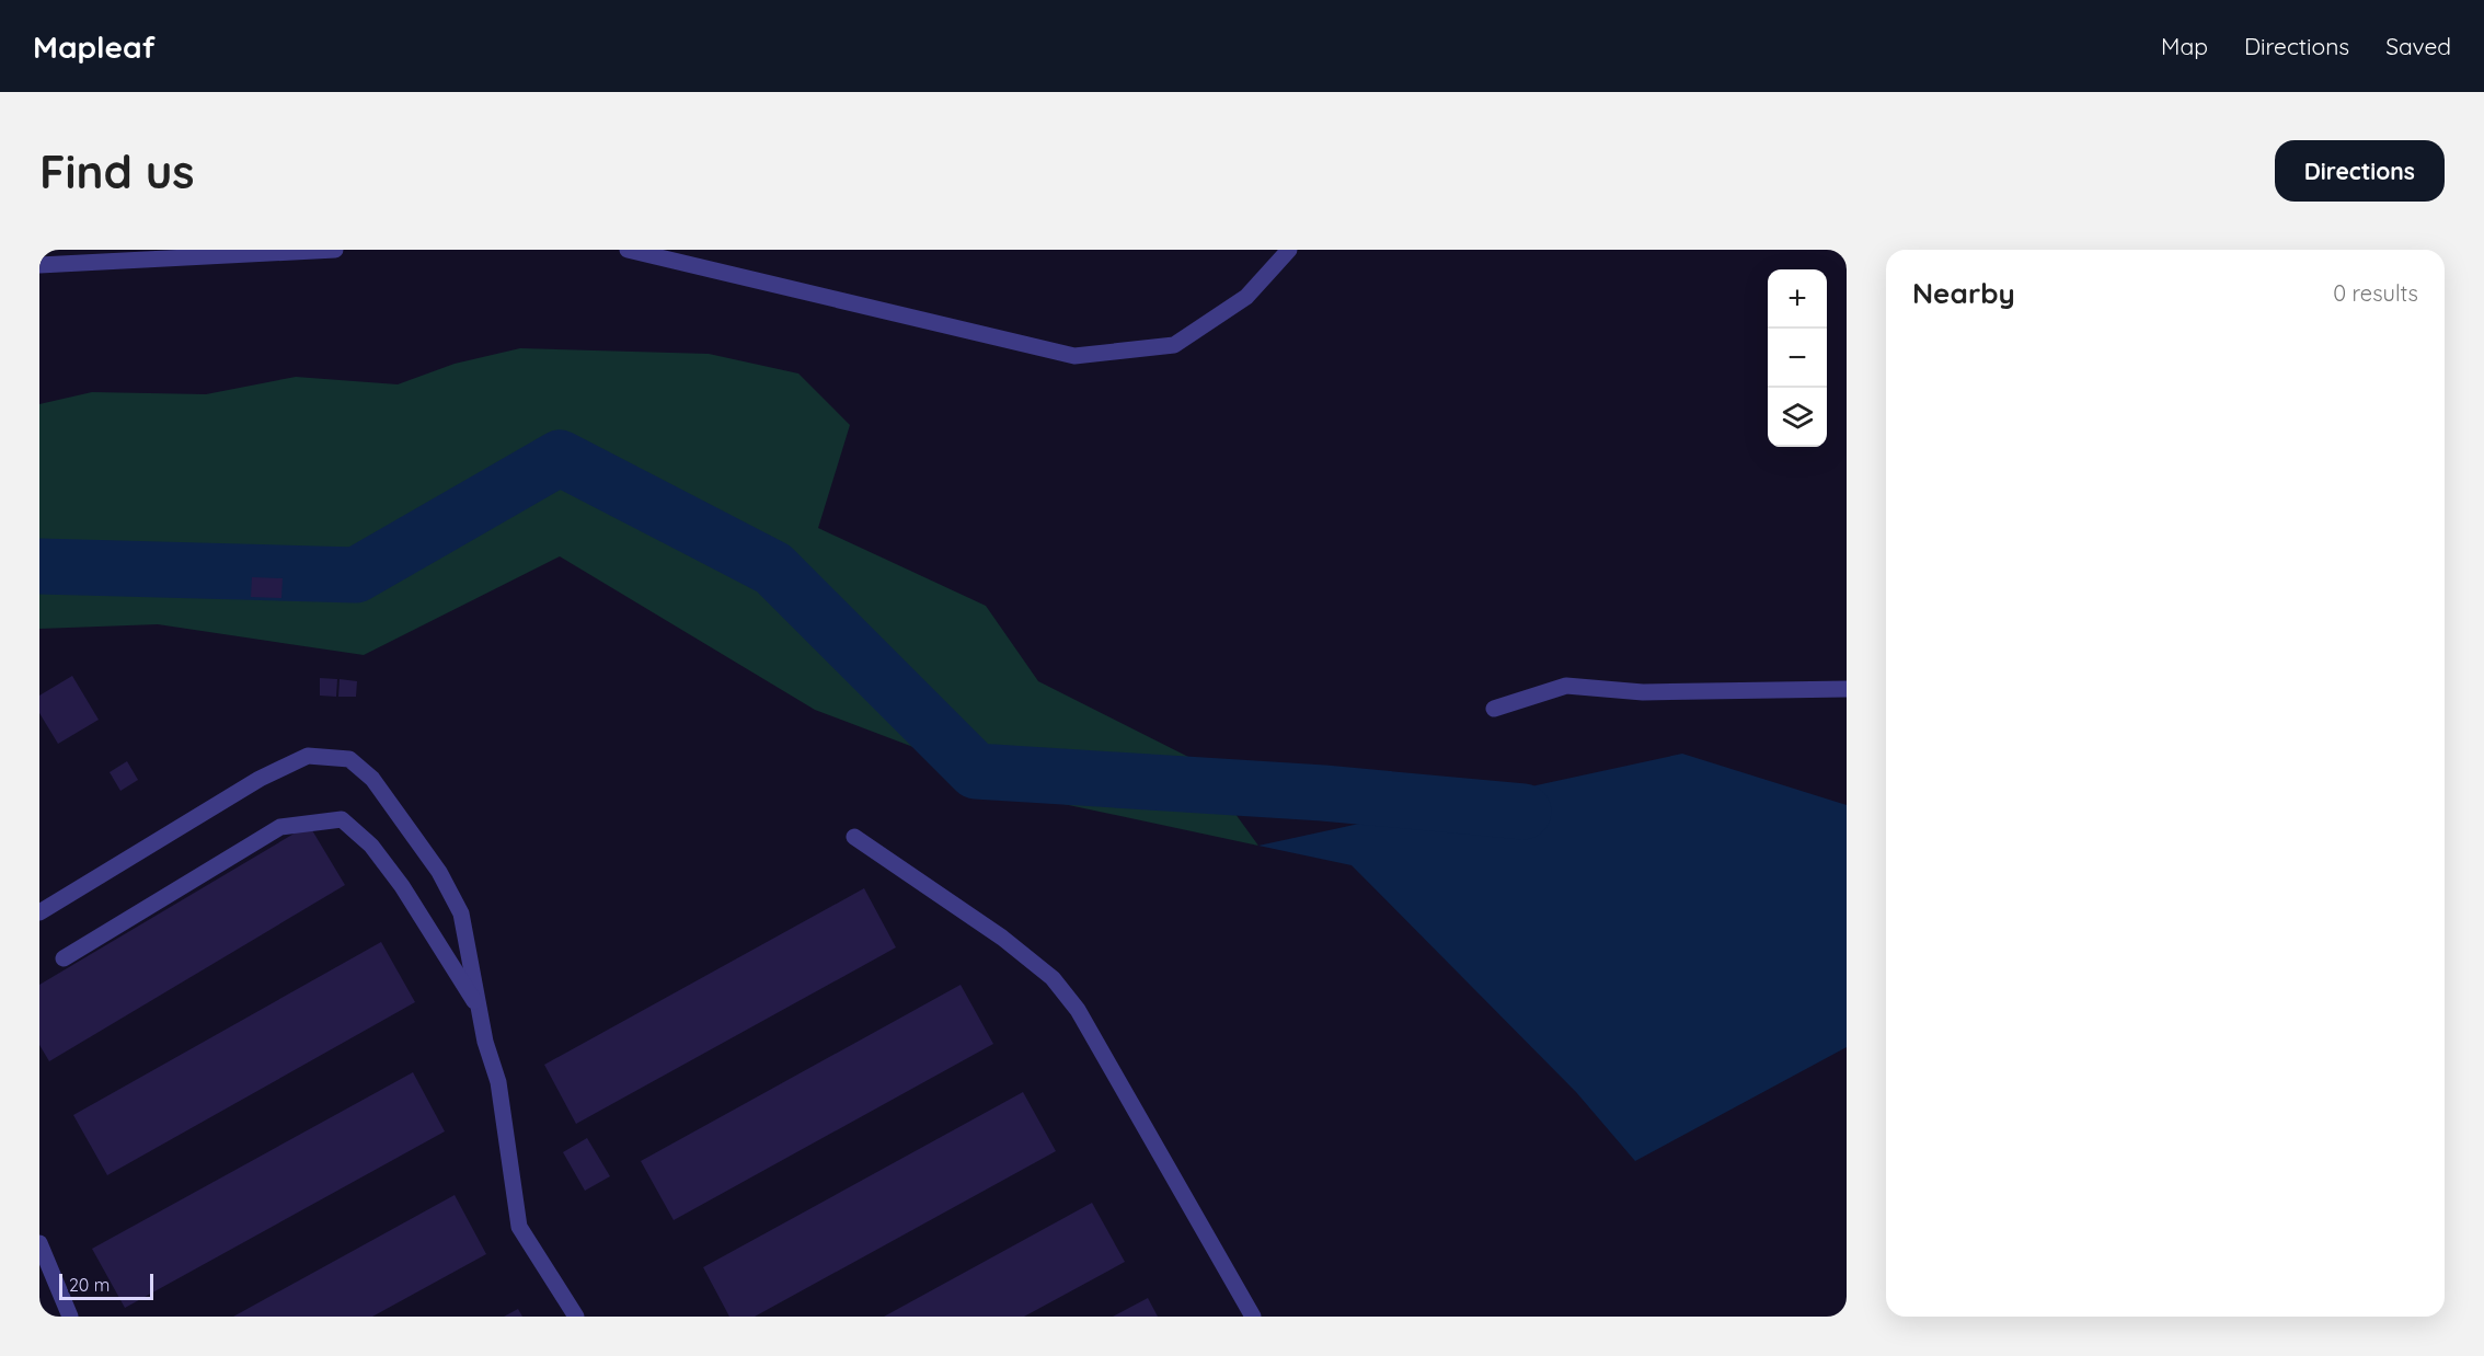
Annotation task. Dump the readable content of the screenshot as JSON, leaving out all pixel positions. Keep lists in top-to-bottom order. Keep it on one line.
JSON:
{"scale_bar":"20 m","page":{"header":"Mapleaf","nav":["Map","Directions","Saved"],"buttons":"Directions","title":"Find us","heading":["Nearby","0 results"],"map_buttons":["+","−"],"scale":"20 m"}}
